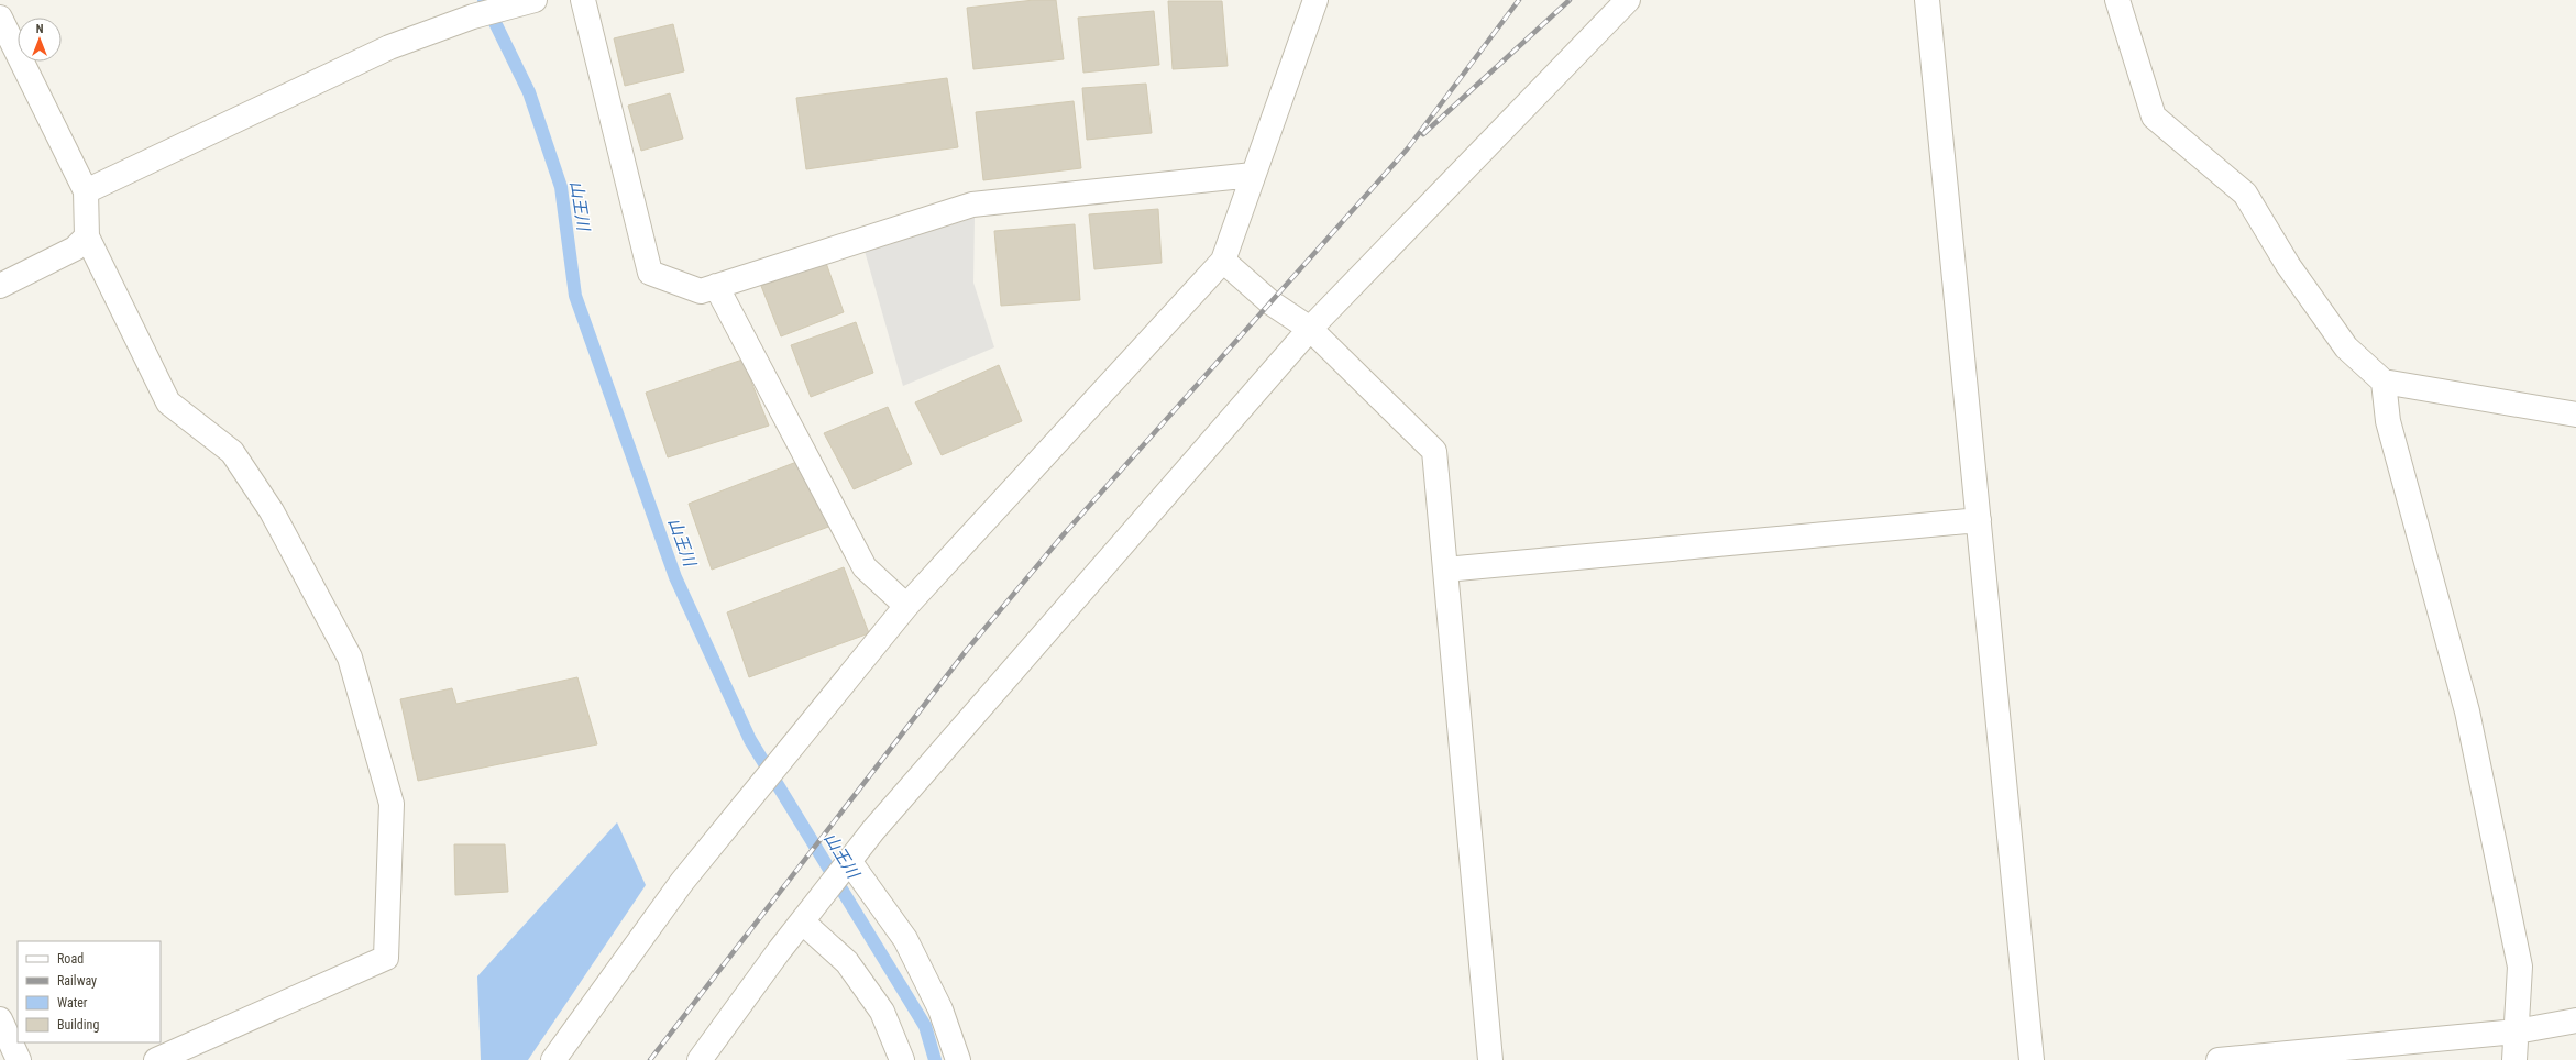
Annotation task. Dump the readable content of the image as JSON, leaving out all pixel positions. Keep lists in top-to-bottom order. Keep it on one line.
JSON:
{"water":["山王川"],"legend":["Road","Railway","Water","Building"],"north":"top"}
